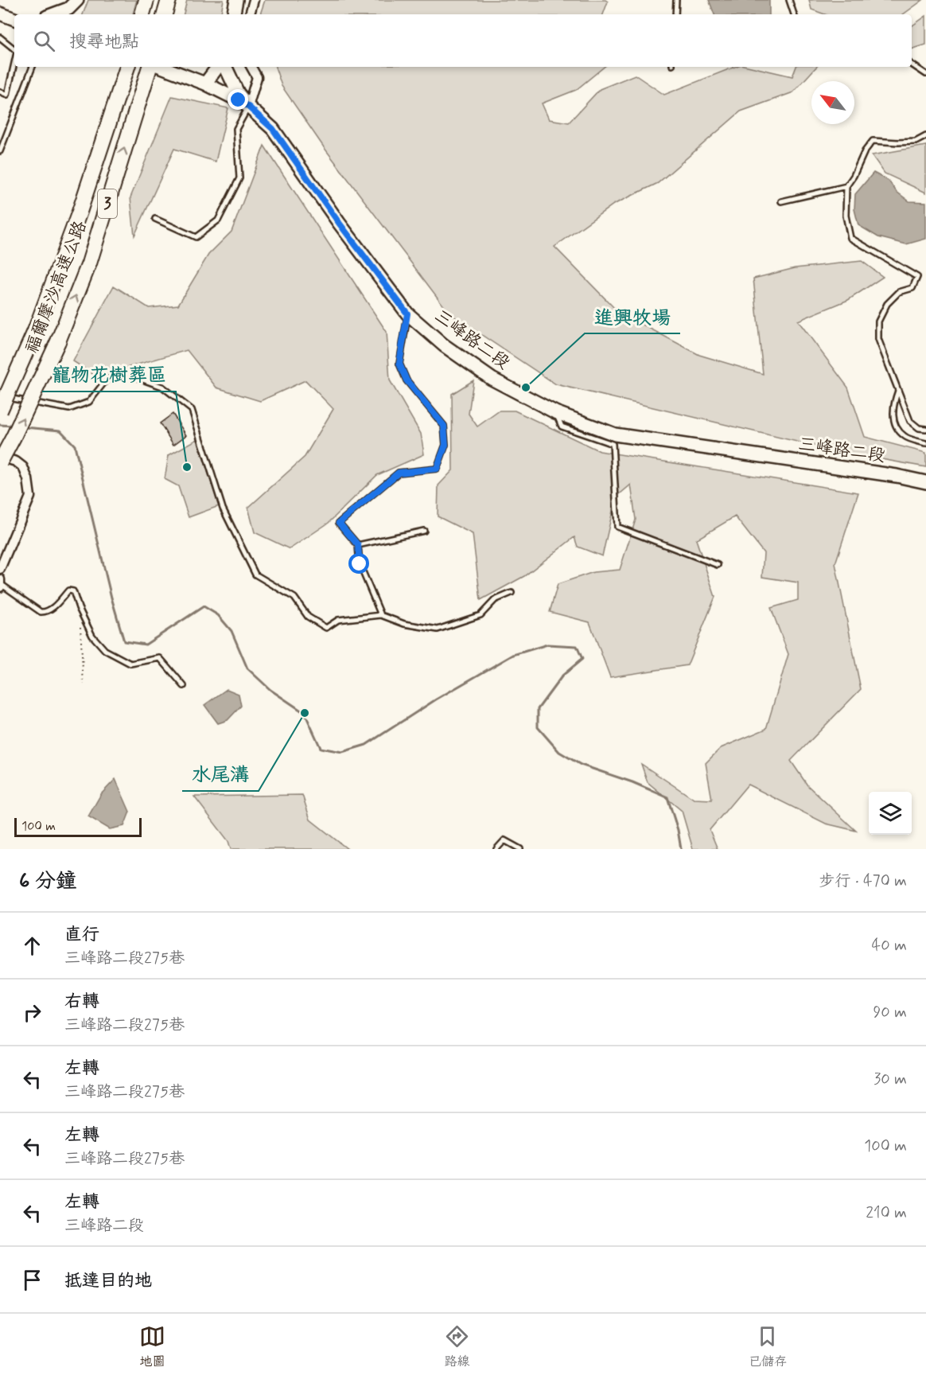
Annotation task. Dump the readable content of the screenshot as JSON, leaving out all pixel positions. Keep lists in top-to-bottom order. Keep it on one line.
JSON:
{"streets":{"highway":["3","福爾摩沙高速公路"],"street":["三峰路二段"]},"places":["進興牧場","寵物花樹葬區","水尾溝"],"scale_bar":"100 m","north":"top left","page":{"search":"搜尋地點","scale":"100 m","heading":["6 分鐘","步行 · 470 m"],"list":[["直行","三峰路二段275巷","40 m"],["右轉","三峰路二段275巷","90 m"],["左轉","三峰路二段275巷","30 m"],["左轉","三峰路二段275巷","100 m"],["左轉","三峰路二段","210 m"],"抵達目的地"],"nav":["地圖","路線","已儲存"]}}
